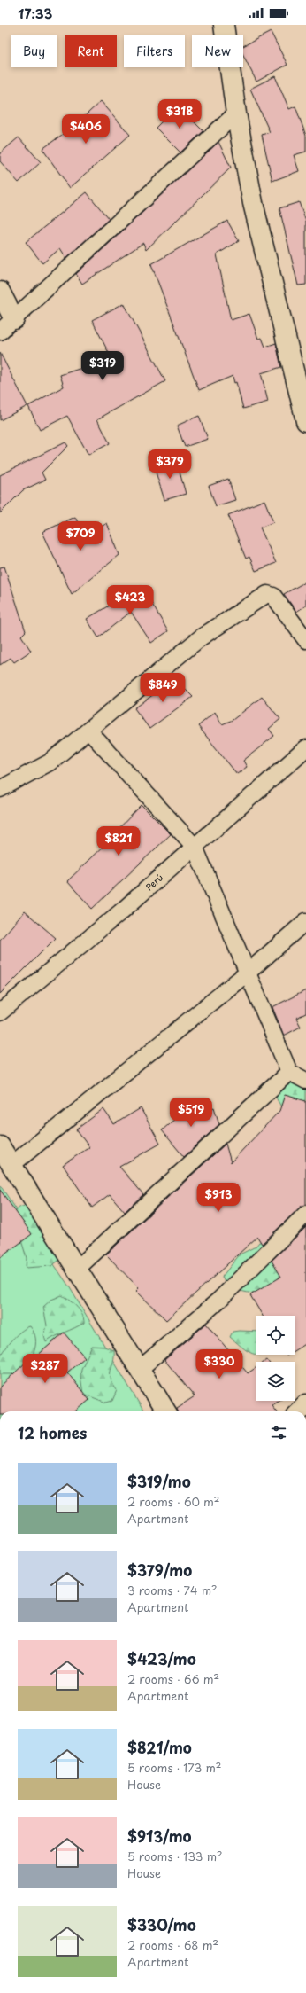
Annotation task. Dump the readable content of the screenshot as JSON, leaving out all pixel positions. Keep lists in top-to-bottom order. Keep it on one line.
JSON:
{"streets":{"lane":["Perú"]},"page":{"status":"17:33","chip":["Buy","Rent","Filters","New"],"price":["$318","$406","$319","$379","$709","$423","$849","$821","$519","$913","$330","$287"],"heading":"12 homes","list":[{"name":"$319/mo","note":"2 rooms · 60 m² · Apartment"},{"name":"$379/mo","note":"3 rooms · 74 m² · Apartment"},{"name":"$423/mo","note":"2 rooms · 66 m² · Apartment"},{"name":"$821/mo","note":"5 rooms · 173 m² · House"},{"name":"$913/mo","note":"5 rooms · 133 m² · House"},{"name":"$330/mo","note":"2 rooms · 68 m² · Apartment"}]}}
